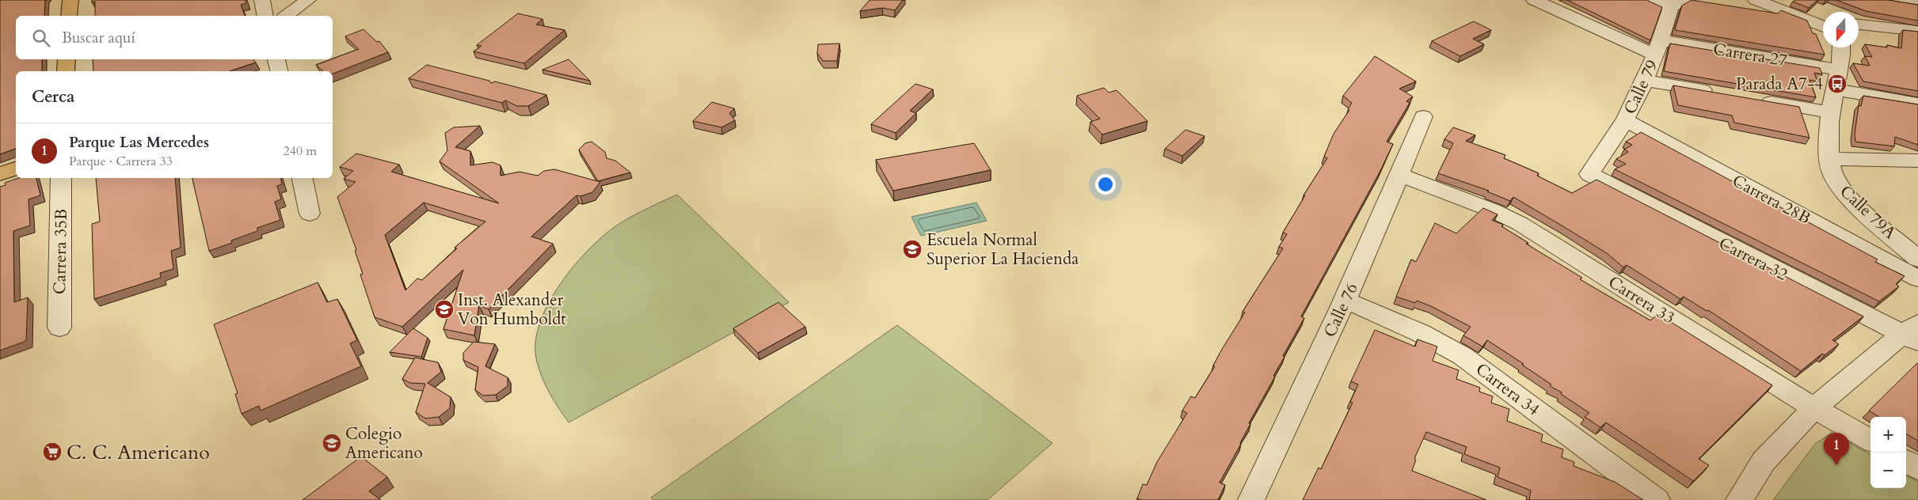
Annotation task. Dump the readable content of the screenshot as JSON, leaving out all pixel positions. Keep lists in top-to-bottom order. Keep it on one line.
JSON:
{"streets":{"street":["Carrera 27","Calle 79","Carrera 28B","Calle 79A","Carrera 35B","Carrera 32","Carrera 33","Calle 76","Carrera 34"]},"crossings":[["Carrera 27","Calle 79"],["Carrera 27","Calle 79A"],["Calle 79","Carrera 28B"],["Calle 79","Carrera 32"],["Carrera 33","Calle 76"],["Calle 76","Carrera 34"]],"places":{"bus stop":["Parada A7-4"],"school or university":["Escuela Normal Superior La Hacienda","Inst. Alexander Von Humboldt","Colegio Americano"],"supermarket":["C. C. Americano"]},"north":"bottom","page":{"search":"Buscar aquí","heading":"Cerca","list":[{"mark":"1","name":"Parque Las Mercedes","note":"Parque · Carrera 33","value":"240 m"}],"map_buttons":["+","−"],"pins":"1"}}
